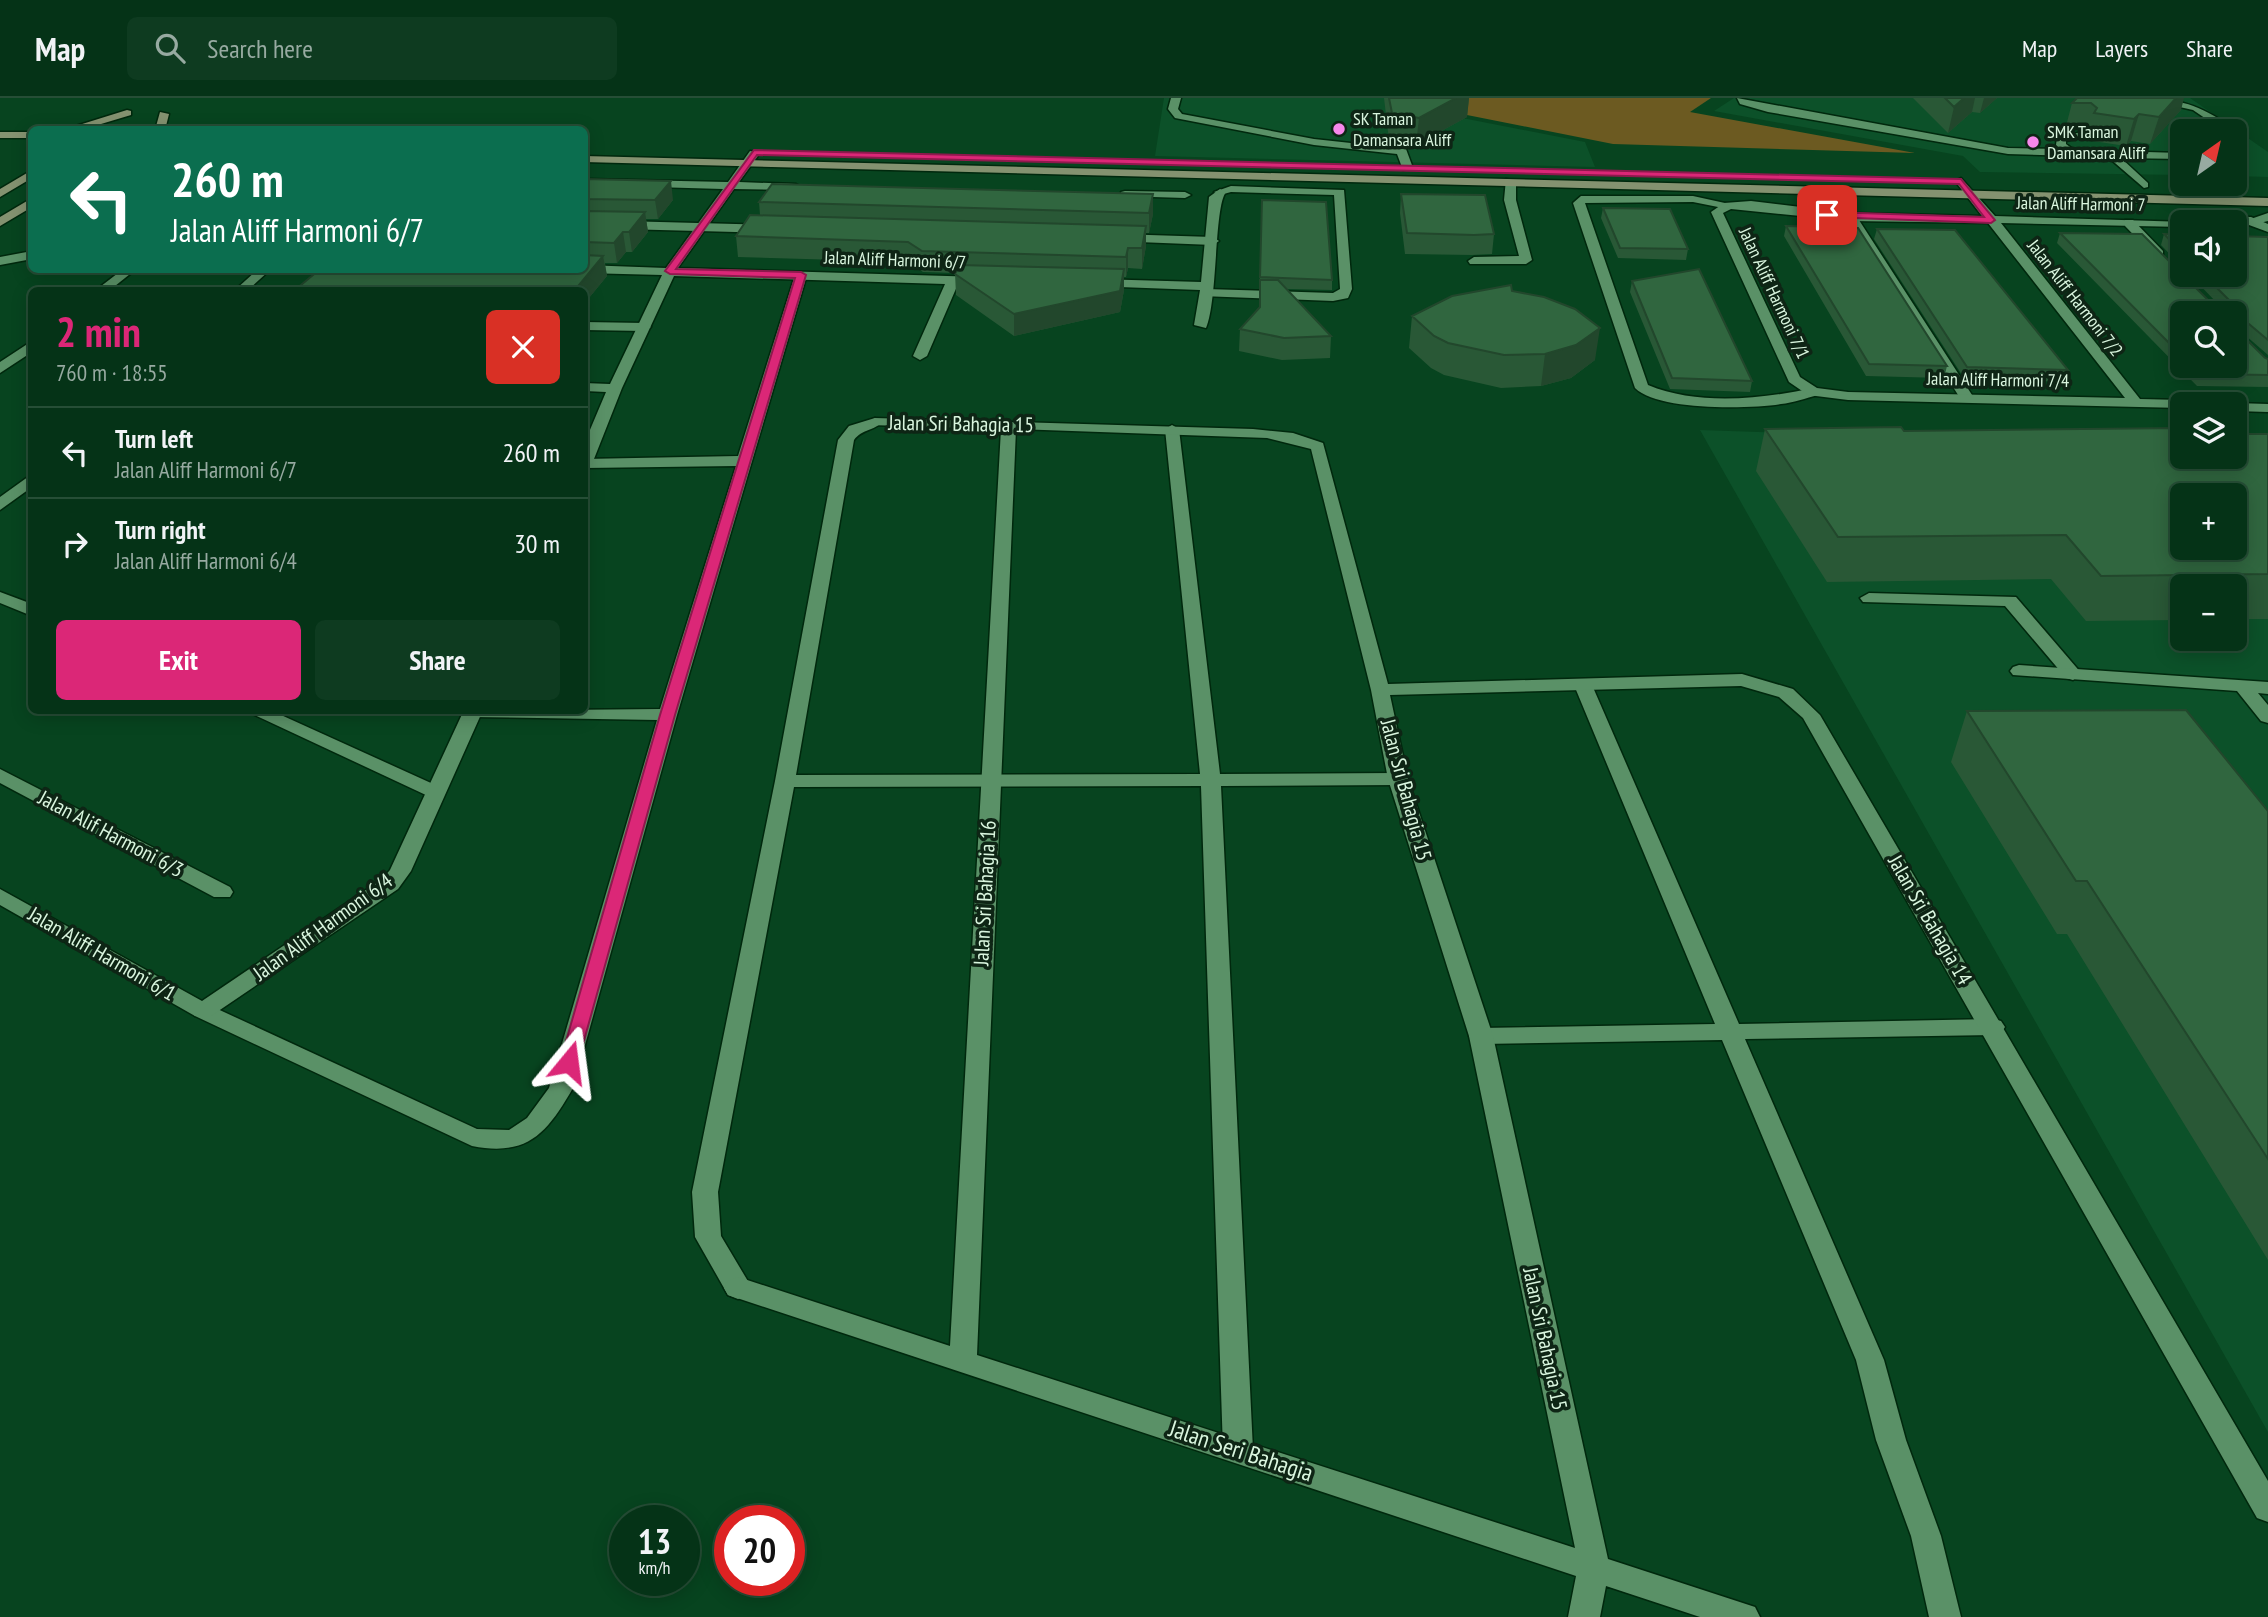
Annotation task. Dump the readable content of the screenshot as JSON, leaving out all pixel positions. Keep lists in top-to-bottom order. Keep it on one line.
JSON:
{"streets":{"street":["Jalan Aliff Harmoni 7","Jalan Aliff Harmoni 6/7","Jalan Aliff Harmoni 7/1","Jalan Aliff Harmoni 7/2","Jalan Aliff Harmoni 7/4","Jalan Sri Bahagia 15","Jalan Alif Harmoni 6/3","Jalan Sri Bahagia 16","Jalan Sri Bahagia 14","Jalan Aliff Harmoni 6/4","Jalan Aliff Harmoni 6/1","Jalan Seri Bahagia"]},"crossings":[["Jalan Aliff Harmoni 7","Jalan Aliff Harmoni 7/1"],["Jalan Aliff Harmoni 7","Jalan Aliff Harmoni 7/2"],["Jalan Aliff Harmoni 7","Jalan Aliff Harmoni 7/4"],["Jalan Aliff Harmoni 6/7","Jalan Aliff Harmoni 6/1"],["Jalan Aliff Harmoni 7/1","Jalan Aliff Harmoni 7/4"],["Jalan Aliff Harmoni 7/2","Jalan Aliff Harmoni 7/4"],["Jalan Sri Bahagia 15","Jalan Sri Bahagia 16"],["Jalan Sri Bahagia 15","Jalan Sri Bahagia 14"],["Jalan Sri Bahagia 15","Jalan Seri Bahagia"],["Jalan Sri Bahagia 16","Jalan Seri Bahagia"],["Jalan Aliff Harmoni 6/4","Jalan Aliff Harmoni 6/1"]],"places":["SK Taman Damansara Aliff","SMK Taman Damansara Aliff"],"north":"top right","page":{"header":"Map","search":"Search here","nav":["Map","Layers","Share"],"map_buttons":["+","−"],"turn":["260 m","Jalan Aliff Harmoni 6/7"],"heading":["2 min","760 m · 18:55"],"list":[{"name":"Turn left","note":"Jalan Aliff Harmoni 6/7","value":"260 m"},{"name":"Turn right","note":"Jalan Aliff Harmoni 6/4","value":"30 m"}],"buttons":["Exit","Share"],"speed":"13 km/h","limit":"20"}}
